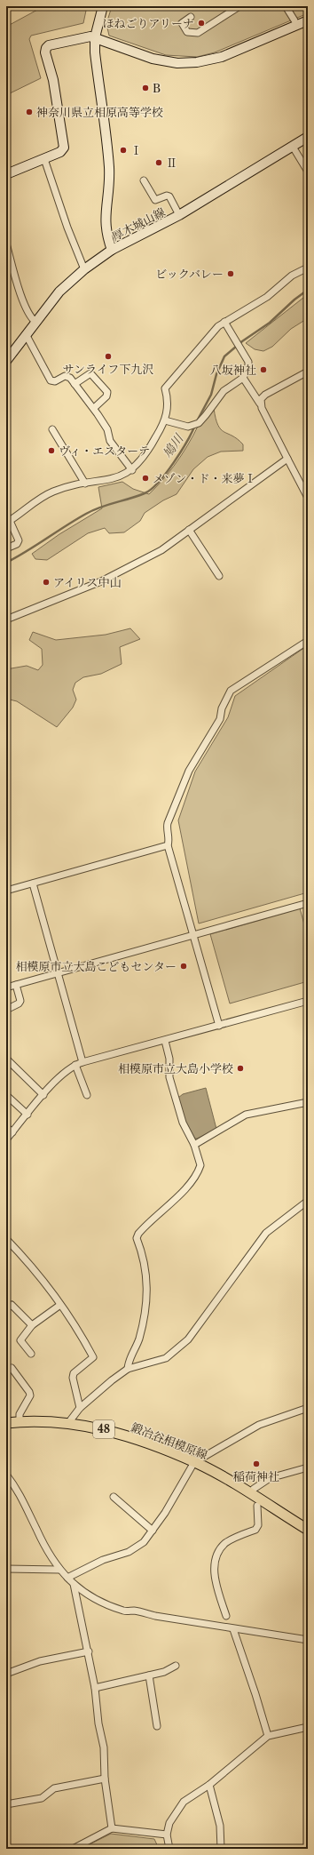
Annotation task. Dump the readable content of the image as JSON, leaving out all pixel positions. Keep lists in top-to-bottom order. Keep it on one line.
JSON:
{"streets":{"main road":["48","鍛冶谷相模原線"],"street":["厚木城山線"]},"water":["鳩川"],"places":["ほねごりアリーナ","B","神奈川県立相原高等学校","Ⅰ","Ⅱ","ビックバレー","サンライフ下九沢","八坂神社","ヴィ・エスターテ","メゾン・ド・来夢Ⅰ","アイリス中山","相模原市立大島こどもセンター","相模原市立大島小学校","稲荷神社"]}
